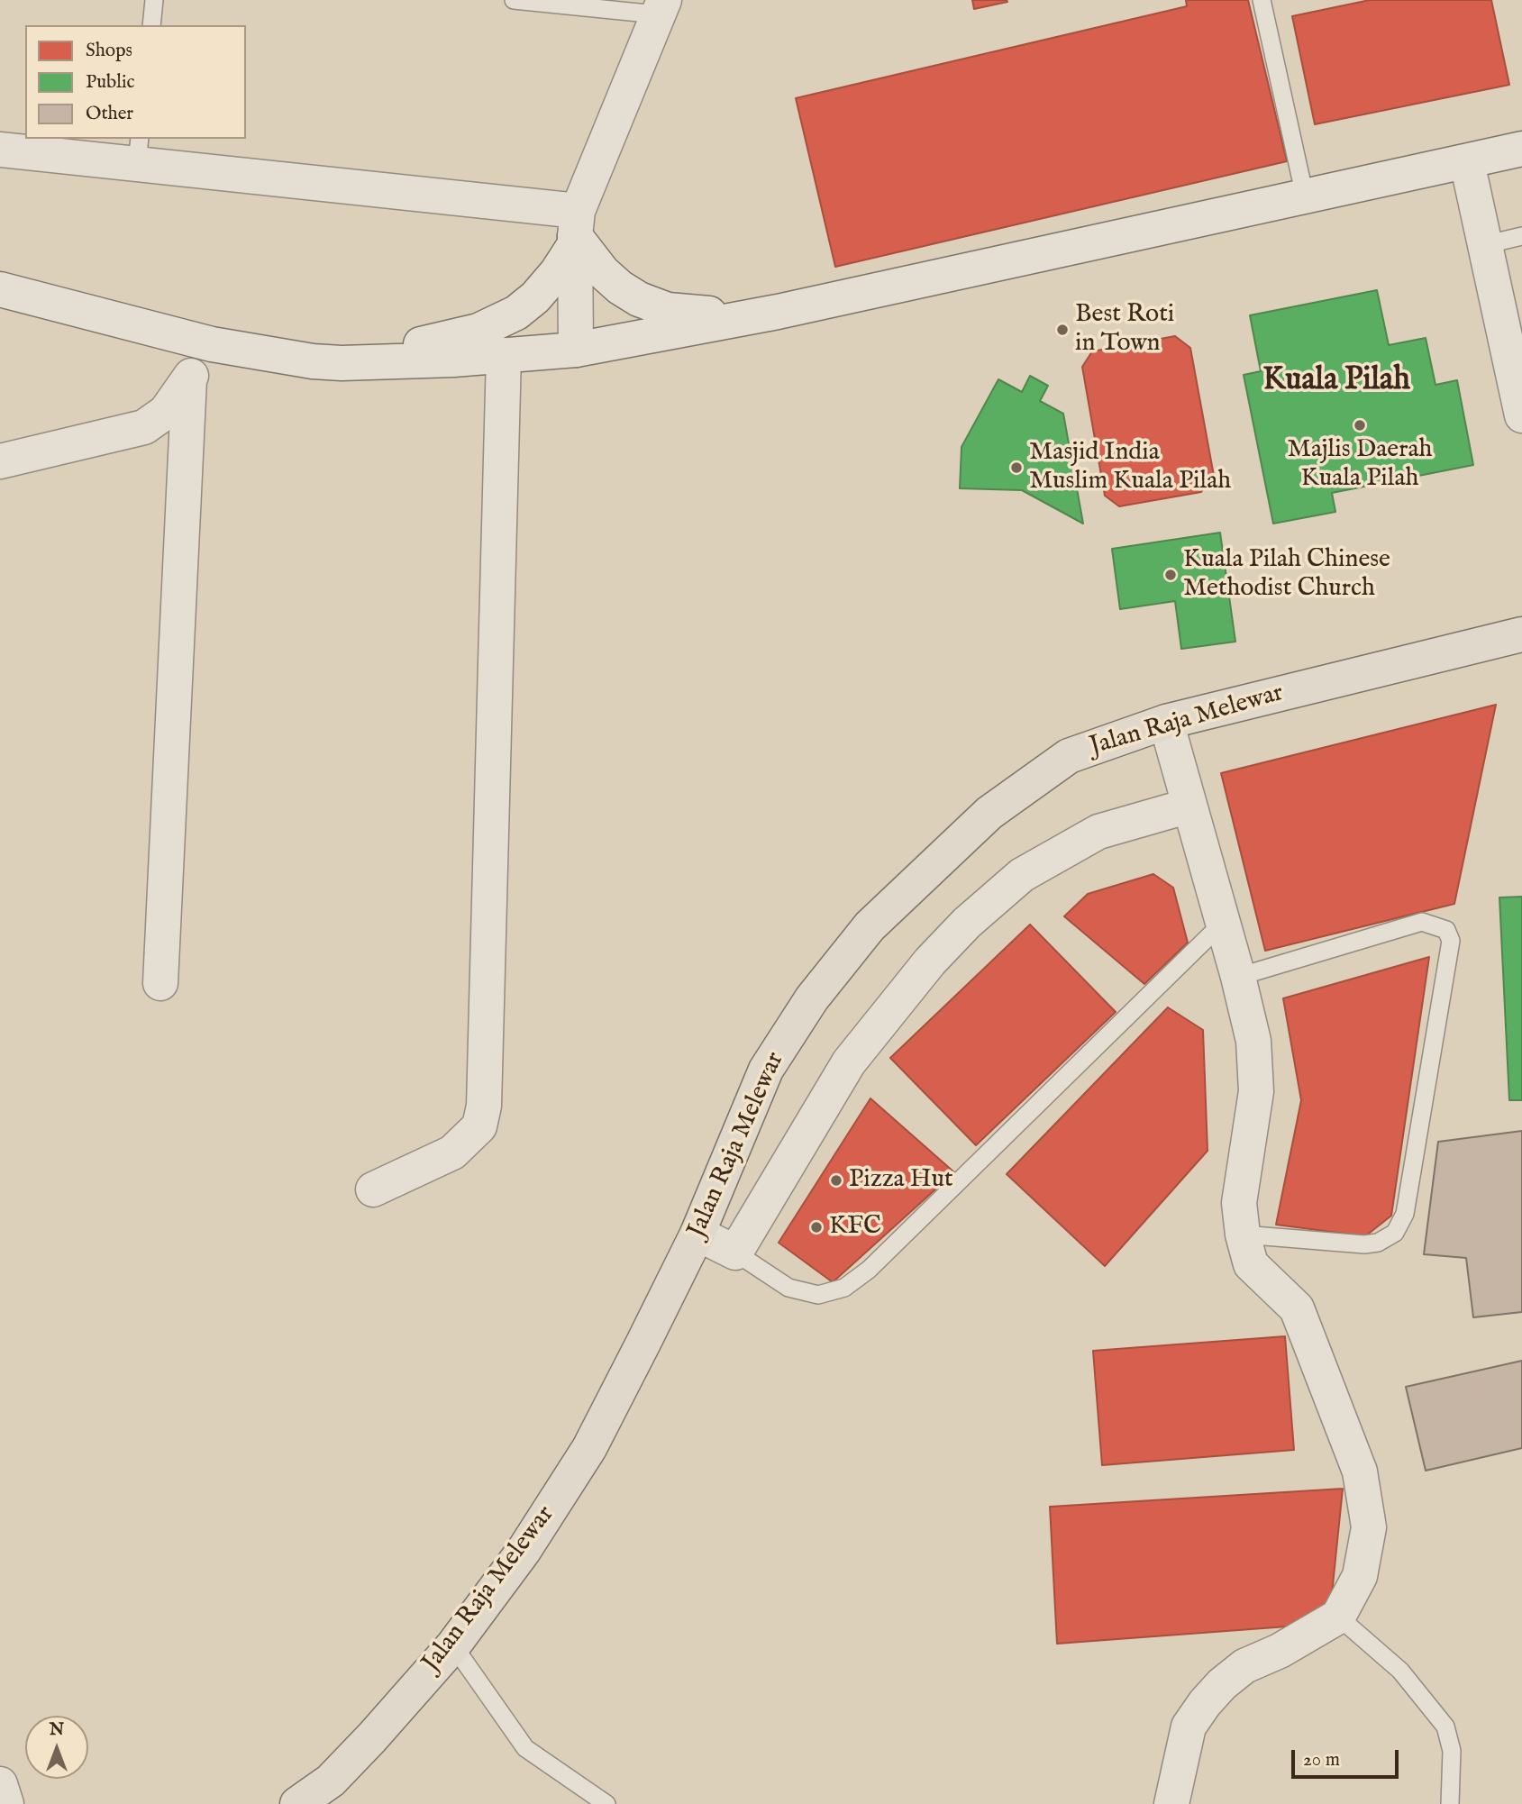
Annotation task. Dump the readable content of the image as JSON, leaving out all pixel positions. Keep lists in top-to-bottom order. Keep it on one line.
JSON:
{"streets":{"highway":["Jalan Raja Melewar"]},"districts":["Kuala Pilah"],"places":["Best Roti in Town","Majlis Daerah Kuala Pilah","Masjid India Muslim Kuala Pilah","Kuala Pilah Chinese Methodist Church","Pizza Hut","KFC"],"legend":["Shops","Public","Other"],"scale_bar":"20 m","north":"top"}
